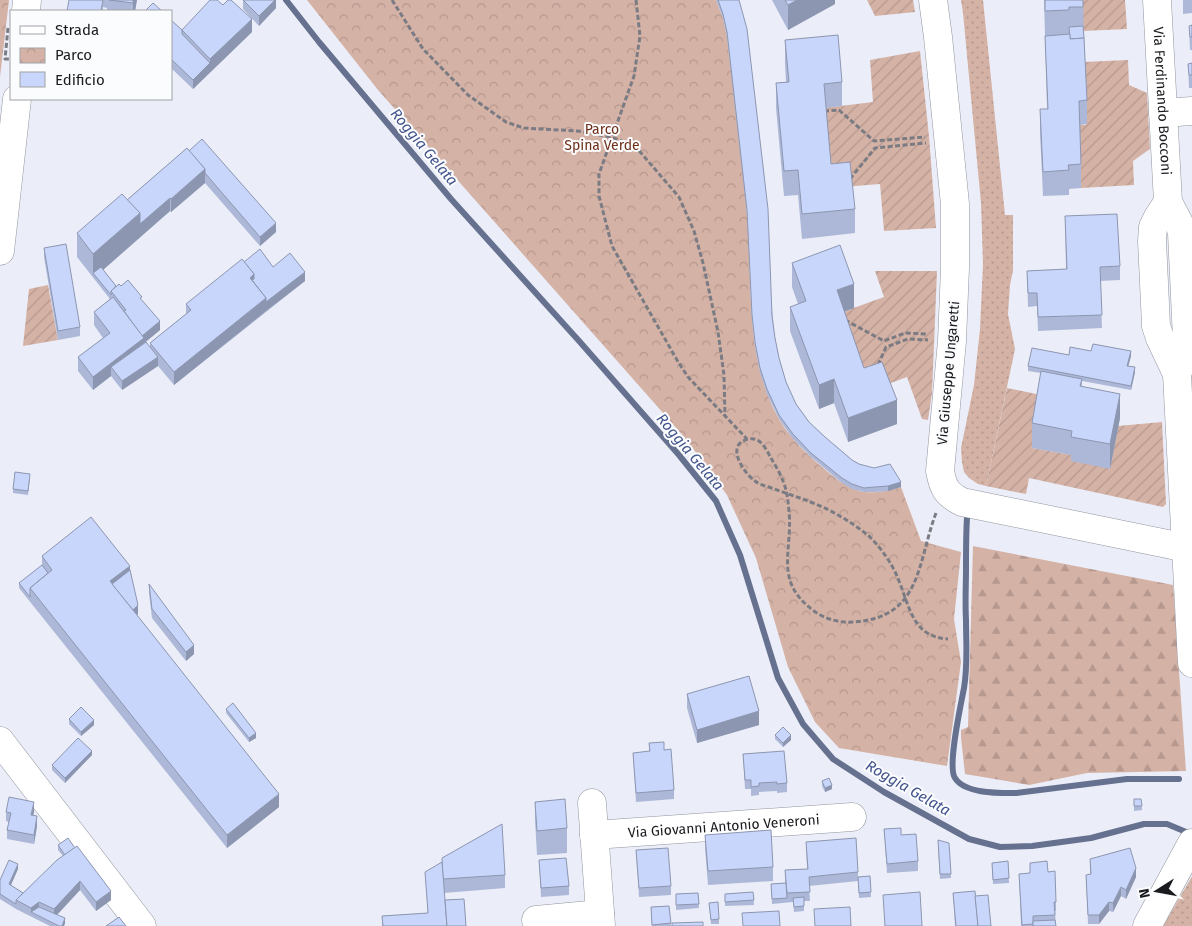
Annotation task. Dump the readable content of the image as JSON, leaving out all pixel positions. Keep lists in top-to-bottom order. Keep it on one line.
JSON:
{"streets":{"street":["Via Ferdinando Bocconi","Via Giuseppe Ungaretti","Via Giovanni Antonio Veneroni"]},"water":["Roggia Gelata"],"parks":["Parco Spina Verde"],"legend":["Strada","Parco","Edificio"],"north":"left"}
